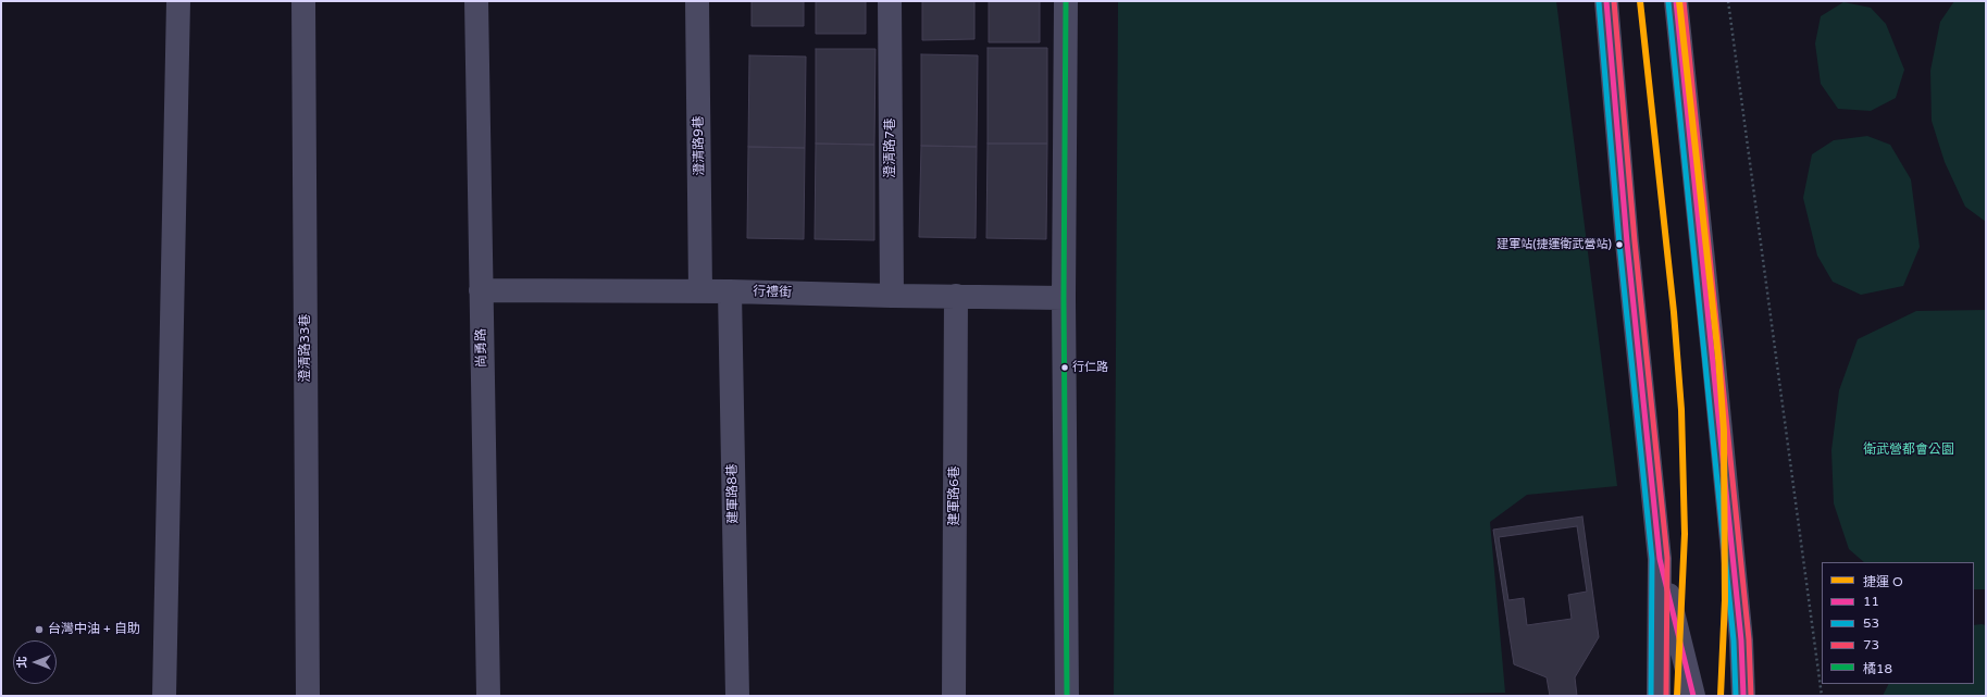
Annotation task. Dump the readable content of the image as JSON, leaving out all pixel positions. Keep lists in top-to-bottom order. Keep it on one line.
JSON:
{"streets":{"street":["澄清路9巷","澄清路7巷","行禮街","澄清路33巷","尚勇路","建軍路8巷","建軍路6巷"]},"crossings":[["澄清路9巷","行禮街"],["澄清路7巷","行禮街"],["行禮街","尚勇路"],["行禮街","建軍路8巷"],["行禮街","建軍路6巷"]],"parks":["衛武營都會公園"],"places":["建軍站(捷運衛武營站)","行仁路","台灣中油 + 自助"],"lines":["metro line O","transit line 11","transit line 73","transit line 橘18","transit line 53"],"legend":["捷運 O","11","53","73","橘18"],"north":"left"}
